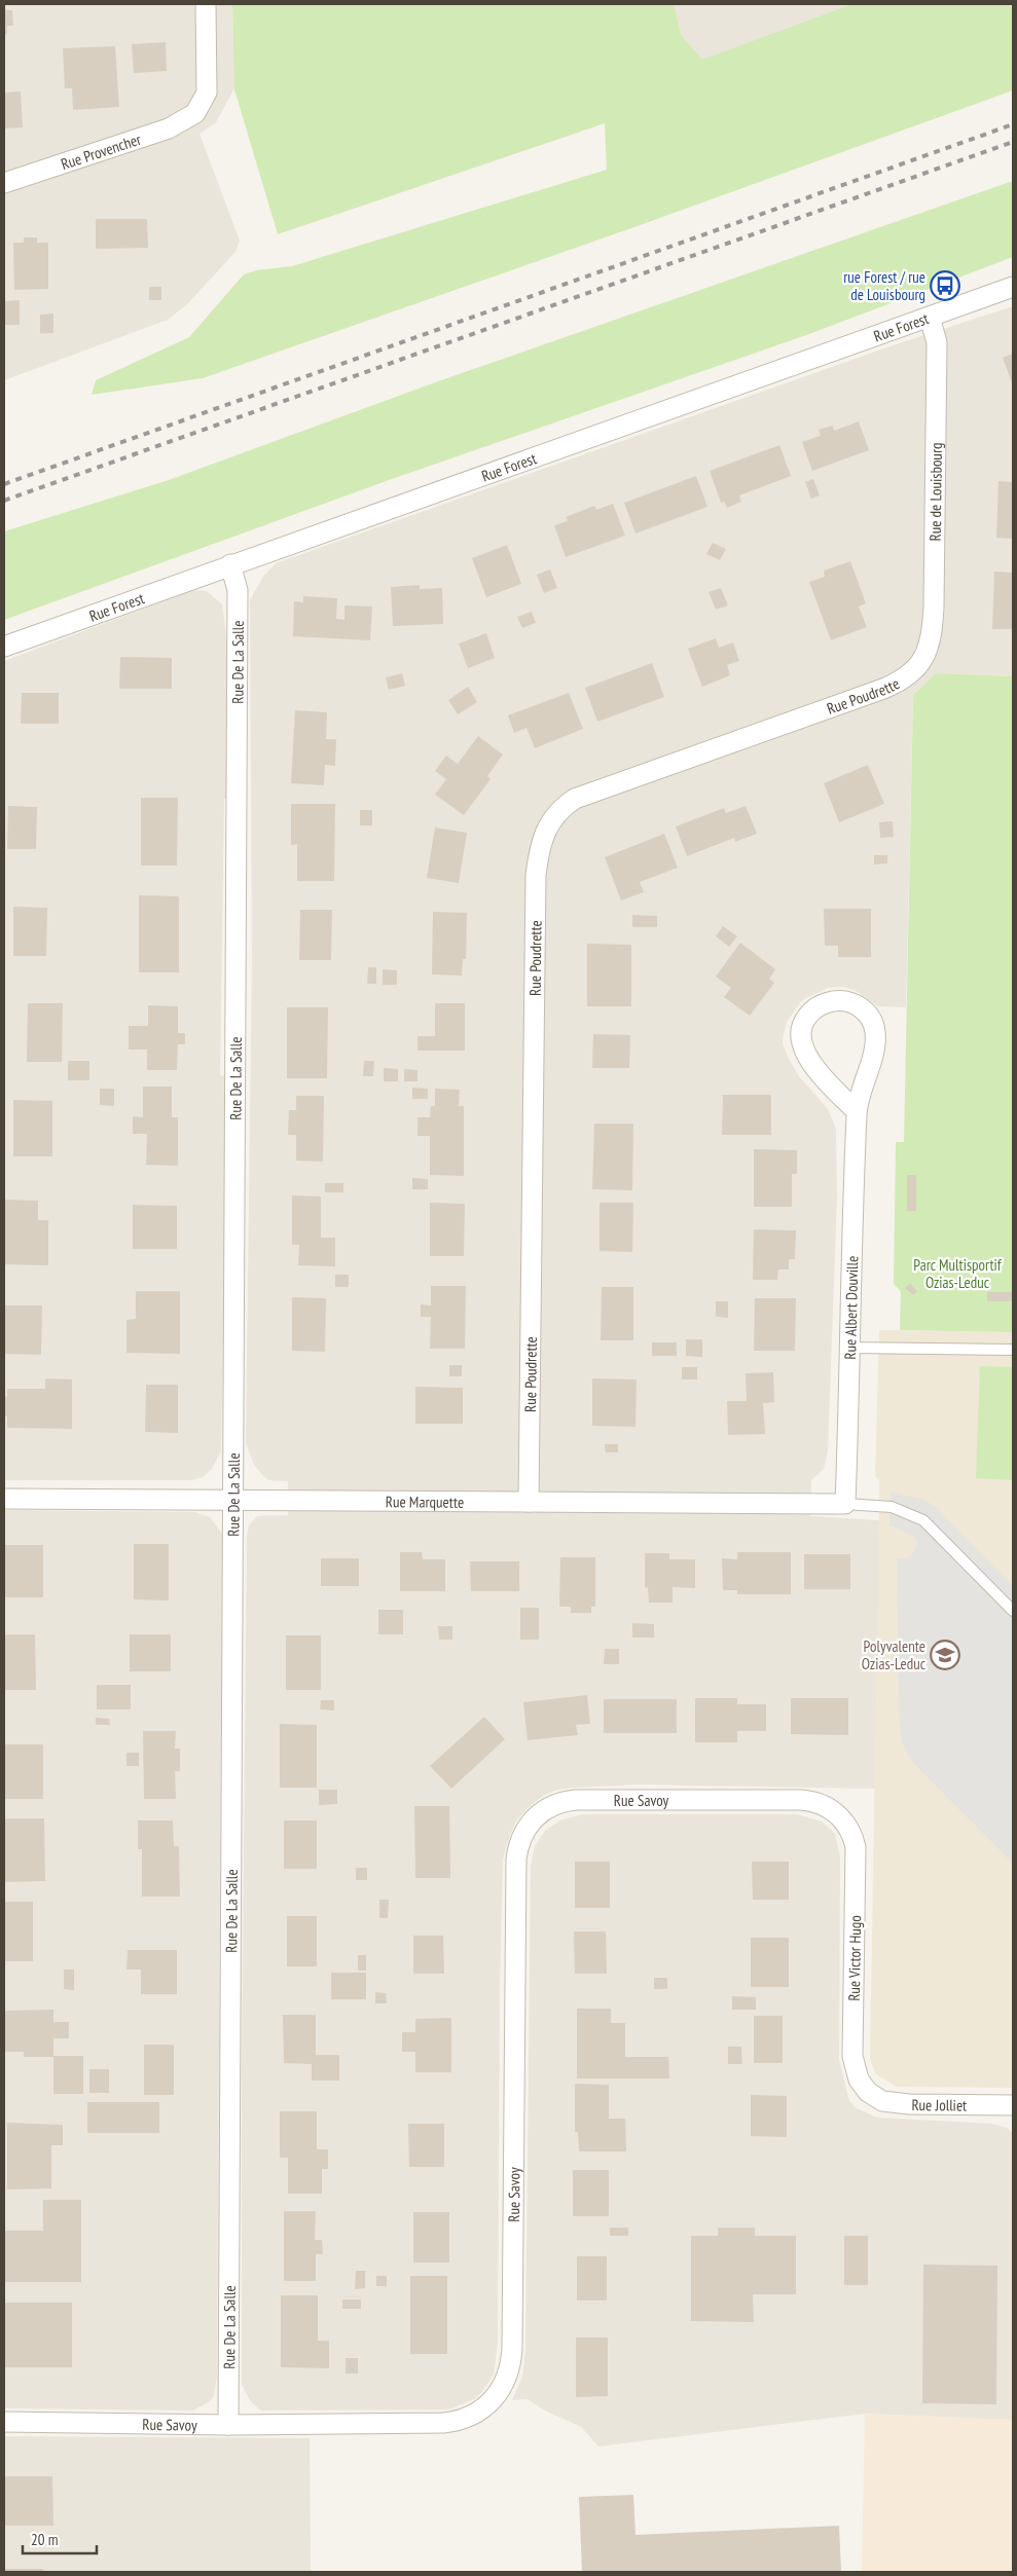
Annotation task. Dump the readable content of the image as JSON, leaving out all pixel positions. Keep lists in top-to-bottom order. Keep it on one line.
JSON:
{"streets":{"street":["Rue Provencher","Rue Forest","Rue de Louisbourg","Rue De La Salle","Rue Poudrette","Rue Albert Douville","Rue Marquette","Rue Savoy","Rue Victor Hugo","Rue Jolliet"]},"crossings":[["Rue Forest","Rue de Louisbourg"],["Rue Forest","Rue De La Salle"],["Rue de Louisbourg","Rue Poudrette"],["Rue De La Salle","Rue Marquette"],["Rue De La Salle","Rue Savoy"],["Rue Poudrette","Rue Marquette"],["Rue Albert Douville","Rue Marquette"],["Rue Savoy","Rue Victor Hugo"],["Rue Victor Hugo","Rue Jolliet"]],"parks":["Parc Multisportif Ozias-Leduc"],"places":{"bus stop":["rue Forest / rue de Louisbourg"],"school or university":["Polyvalente Ozias-Leduc"]},"scale_bar":"20 m"}
